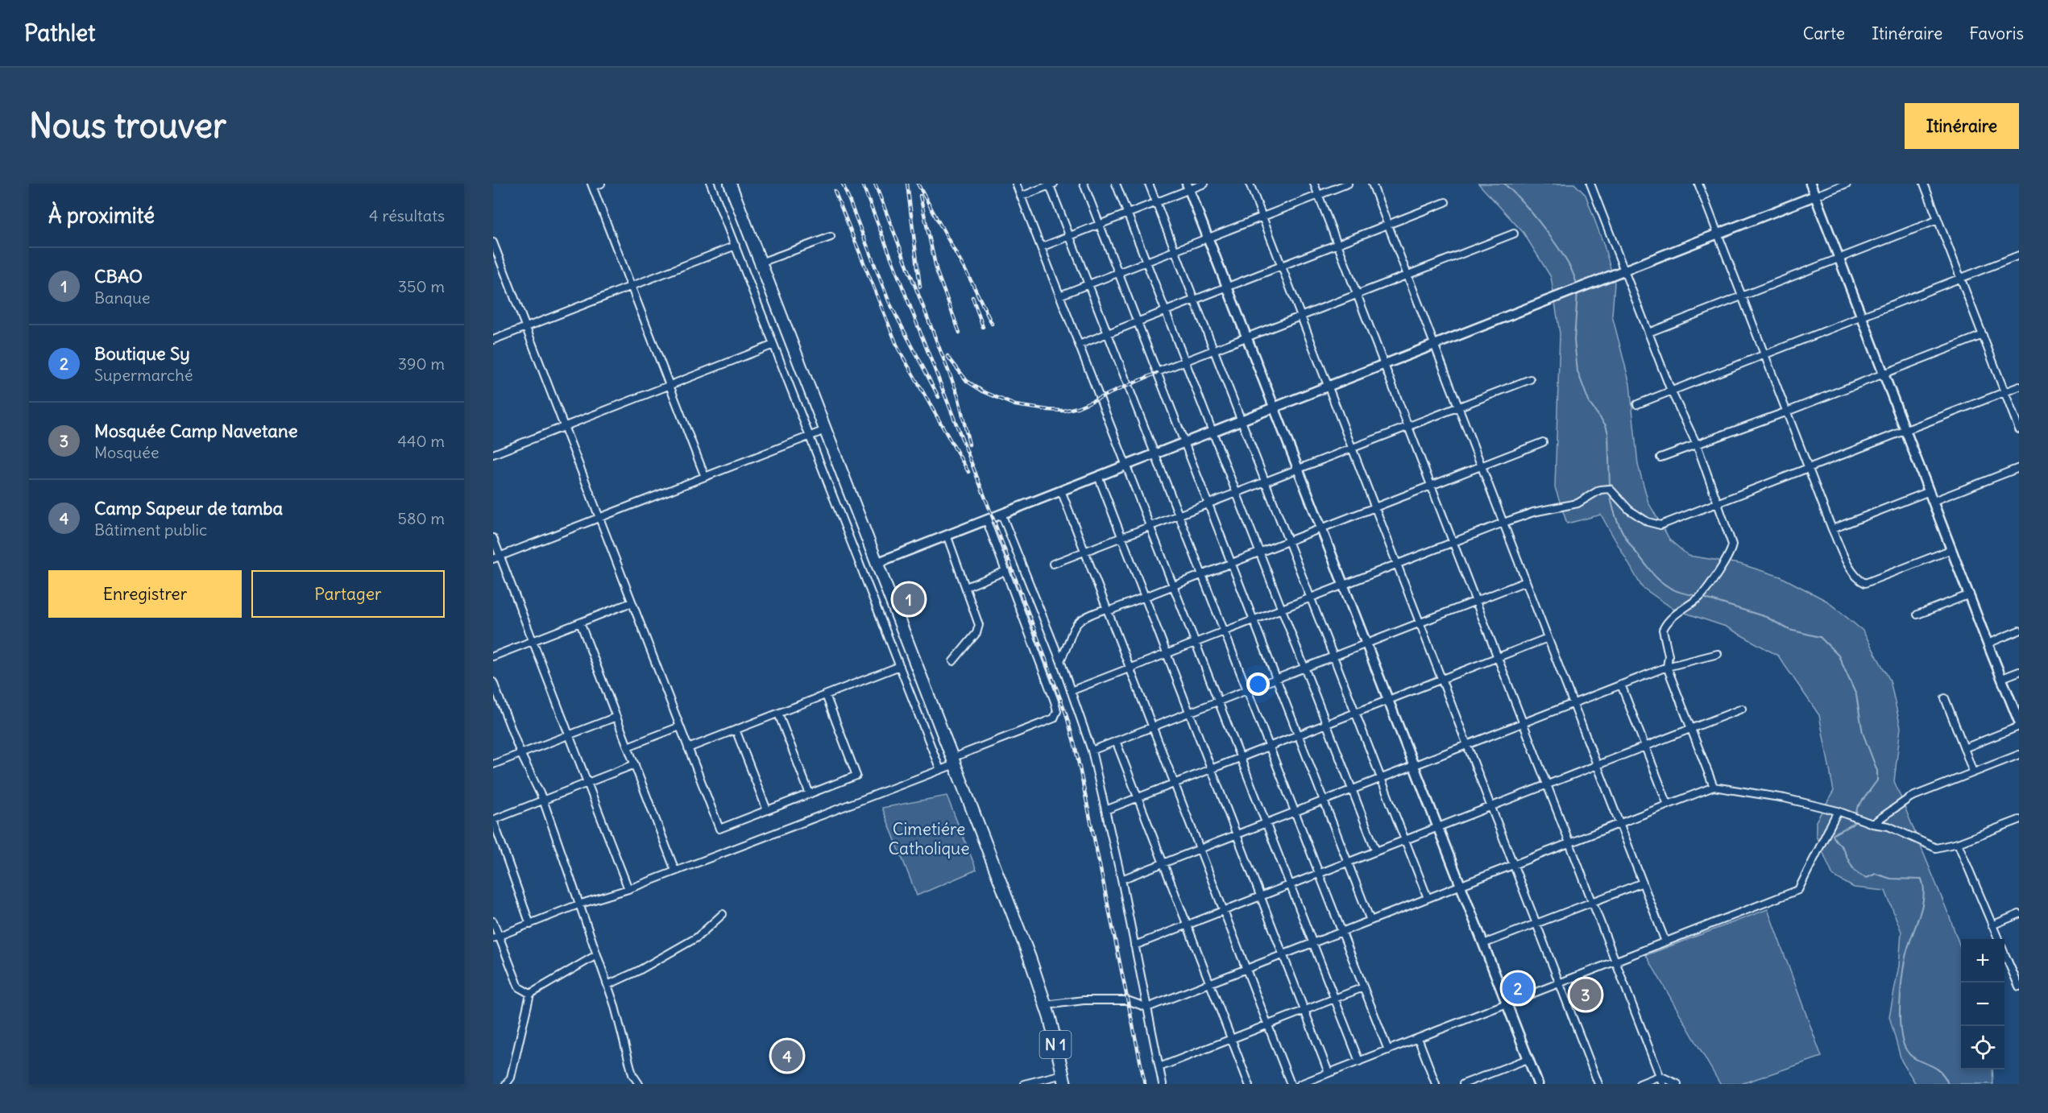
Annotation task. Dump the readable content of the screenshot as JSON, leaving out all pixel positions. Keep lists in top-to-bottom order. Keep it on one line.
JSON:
{"streets":{"highway":["N 1"]},"parks":["Cimetiére Catholique"],"page":{"header":"Pathlet","nav":["Carte","Itinéraire","Favoris"],"buttons":["Itinéraire",["Enregistrer","Partager"]],"title":"Nous trouver","heading":["À proximité","4 résultats"],"list":[{"mark":"1","name":"CBAO","note":"Banque","value":"350 m"},{"mark":"2","name":"Boutique Sy","note":"Supermarché","value":"390 m"},{"mark":"3","name":"Mosquée Camp Navetane","note":"Mosquée","value":"440 m"},{"mark":"4","name":"Camp Sapeur de tamba","note":"Bâtiment public","value":"580 m"}],"pins":["1","2","3","4"],"map_buttons":["+","−"]}}
